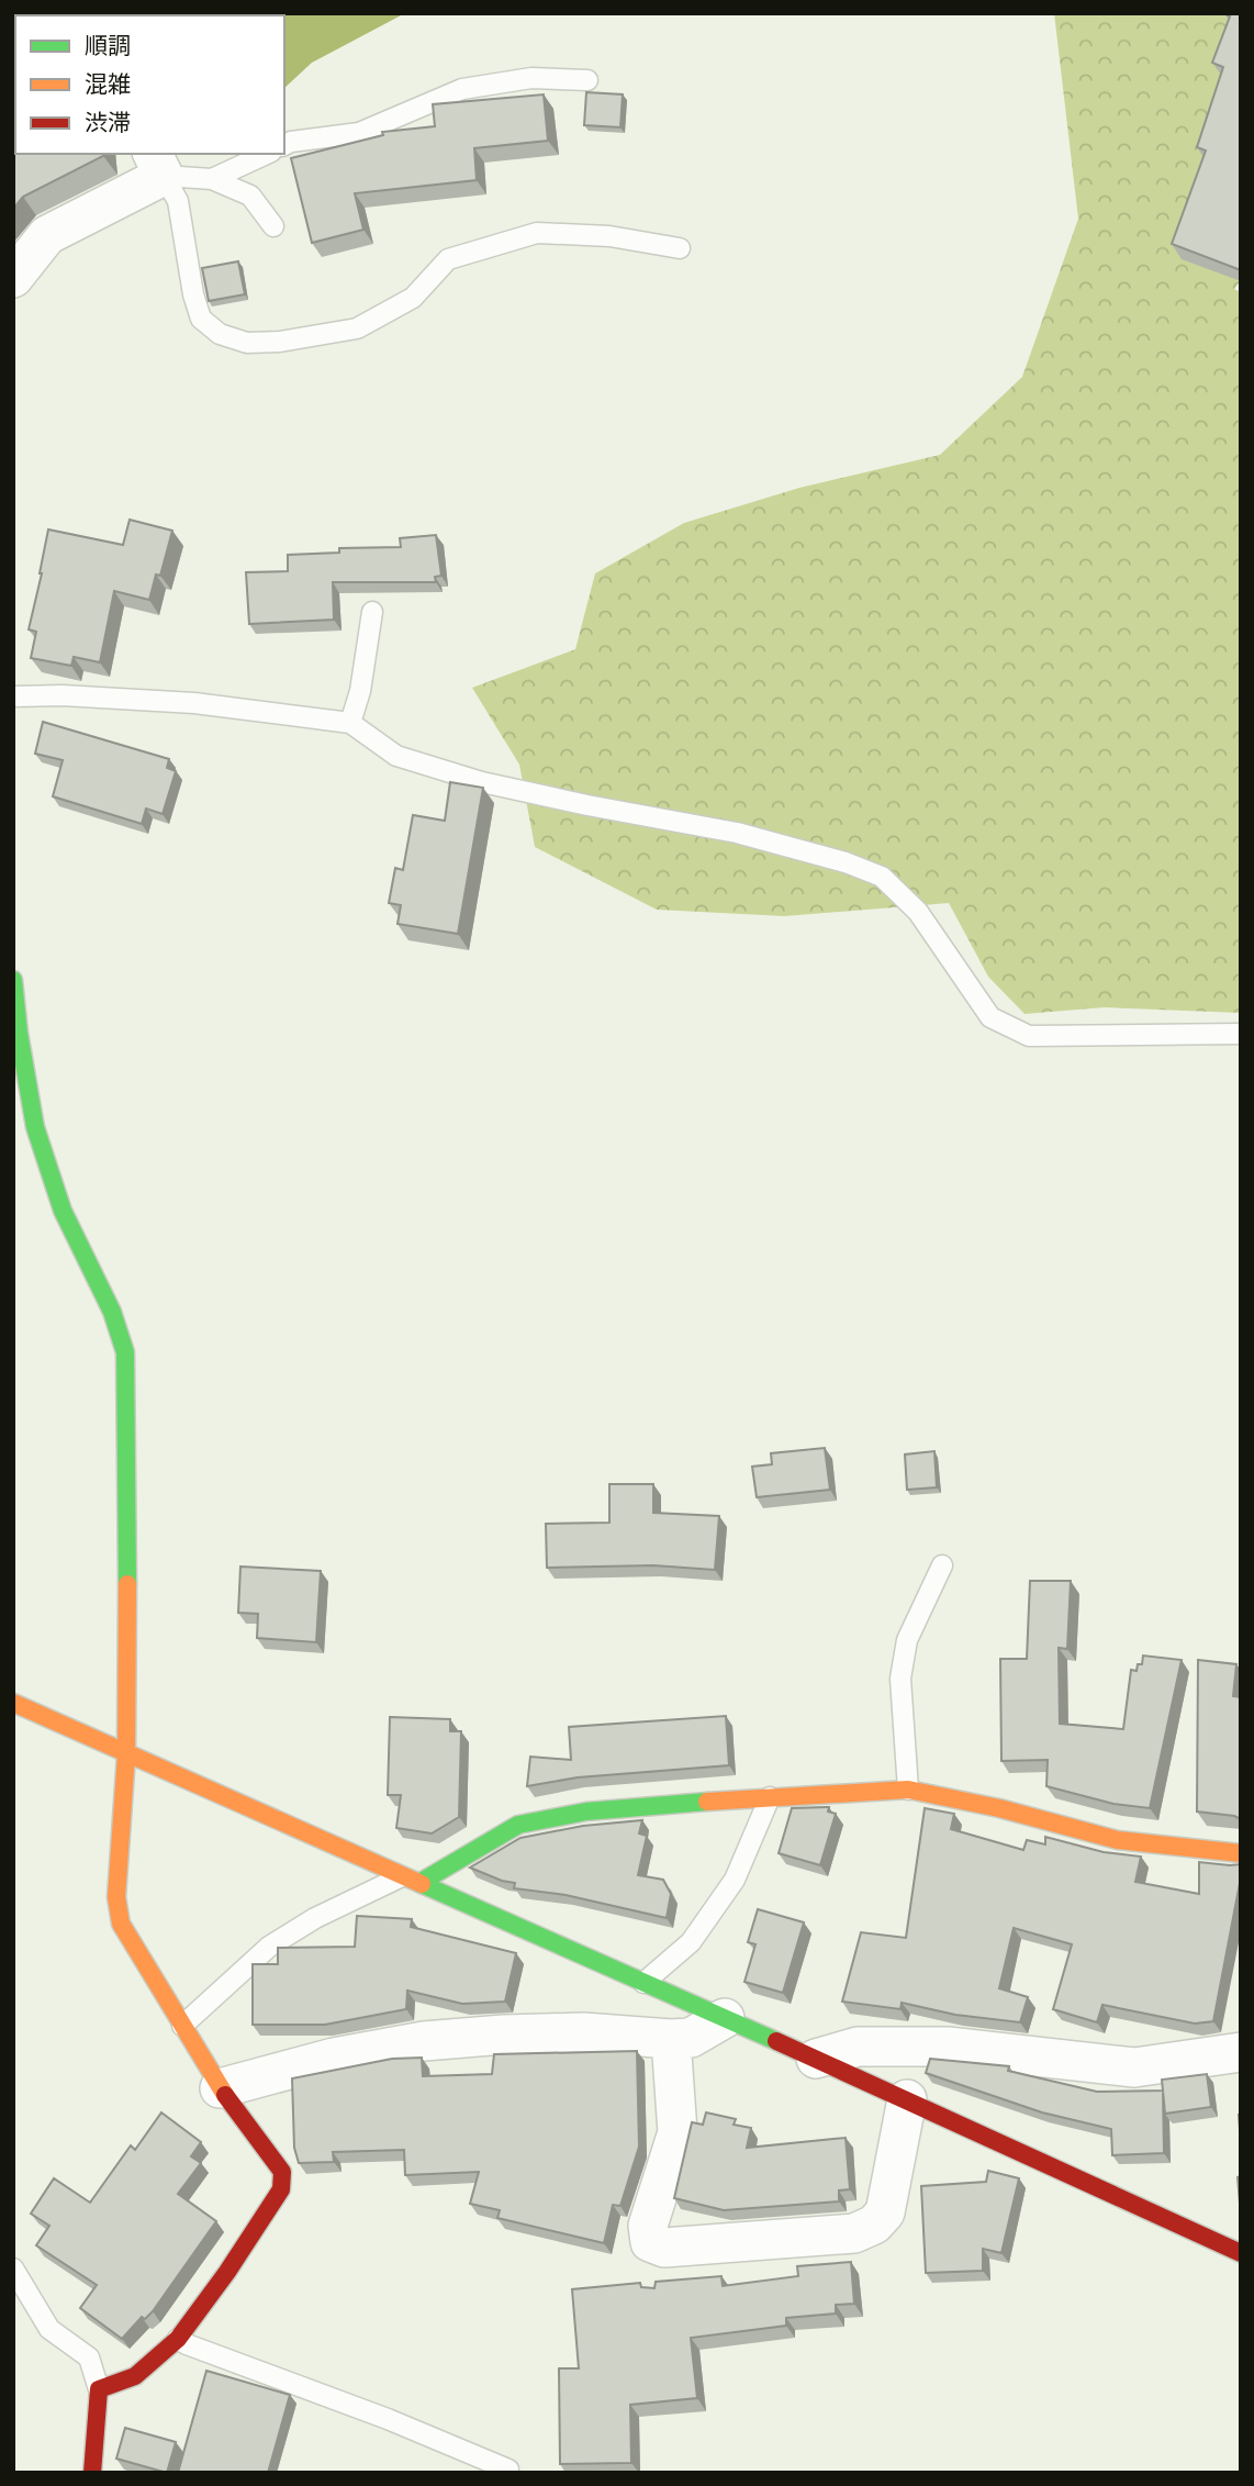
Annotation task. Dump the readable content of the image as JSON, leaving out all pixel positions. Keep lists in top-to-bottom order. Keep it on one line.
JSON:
{"legend":["順調","混雑","渋滞"]}
